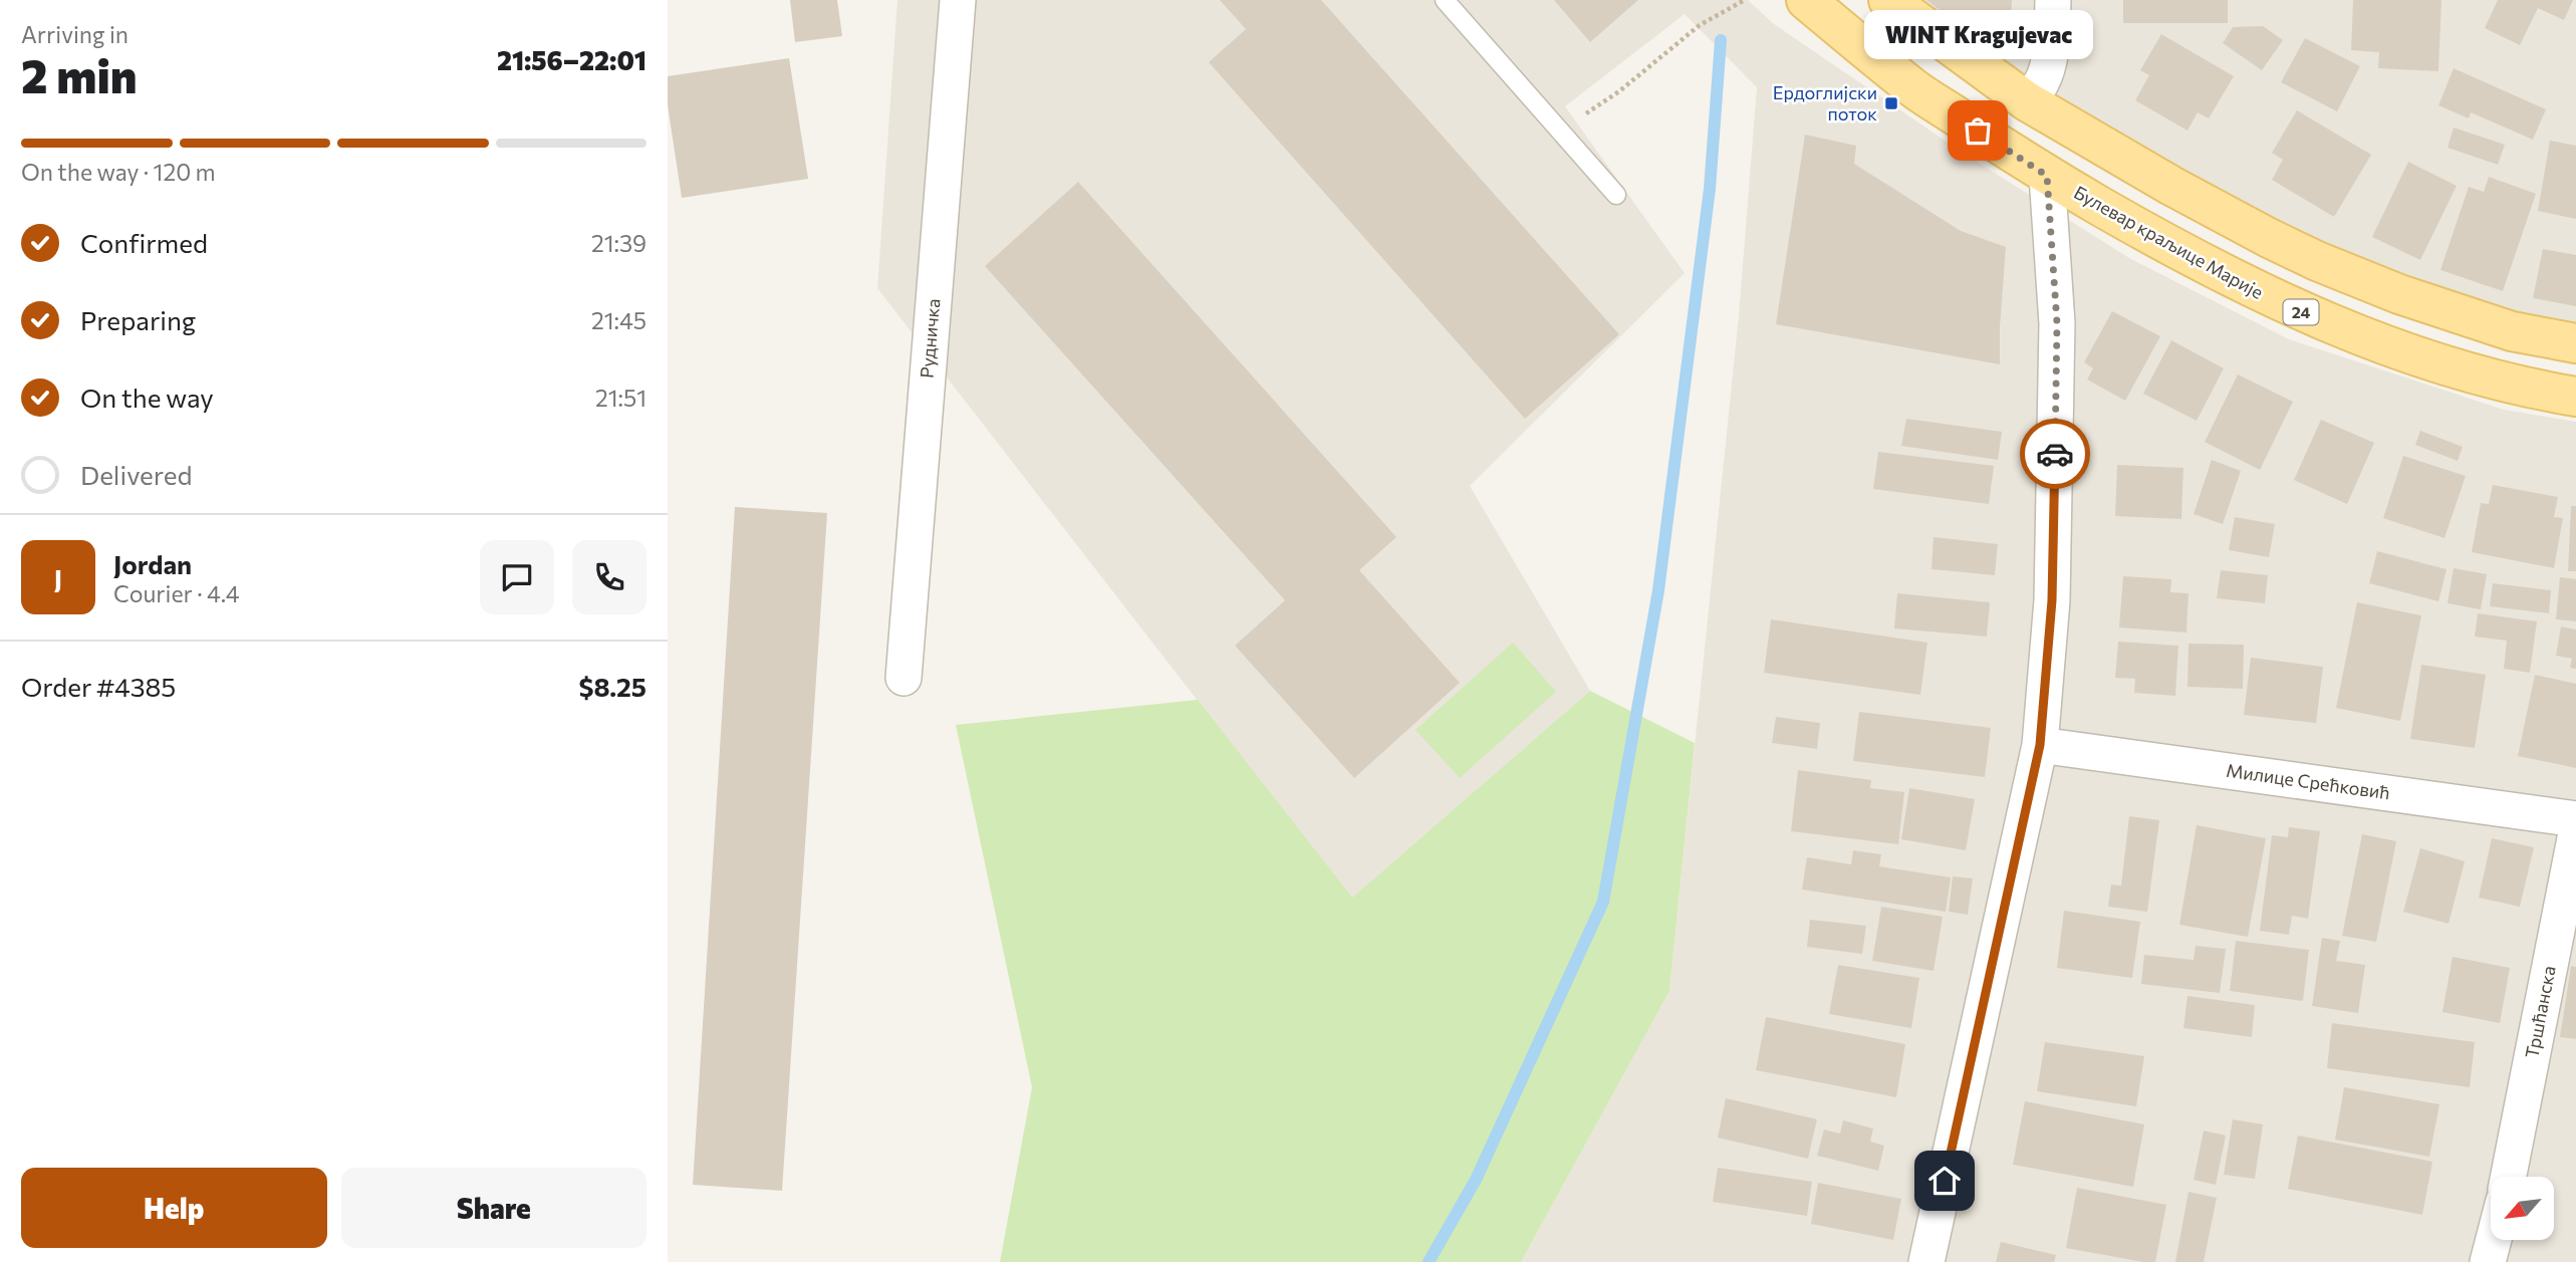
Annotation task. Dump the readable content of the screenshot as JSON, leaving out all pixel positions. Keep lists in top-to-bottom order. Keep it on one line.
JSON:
{"streets":{"main road":["Булевар краљице Марије","24"],"street":["Рудничка","Милице Срећковић","Тршћанска"]},"places":{"transit":["Ердоглијски поток"],"other":["WINT Kragujevac"]},"north":"bottom left","page":{"heading":["2 min","Arriving in","21:56–22:01"],"panel":["Jordan","Courier · 4.4","Order #4385","$8.25"],"bubble":"WINT Kragujevac","bar":"On the way · 120 m","list":[["Confirmed","21:39"],["Preparing","21:45"],["On the way","21:51"],"Delivered"],"round":"J","buttons":["Help","Share"]}}
